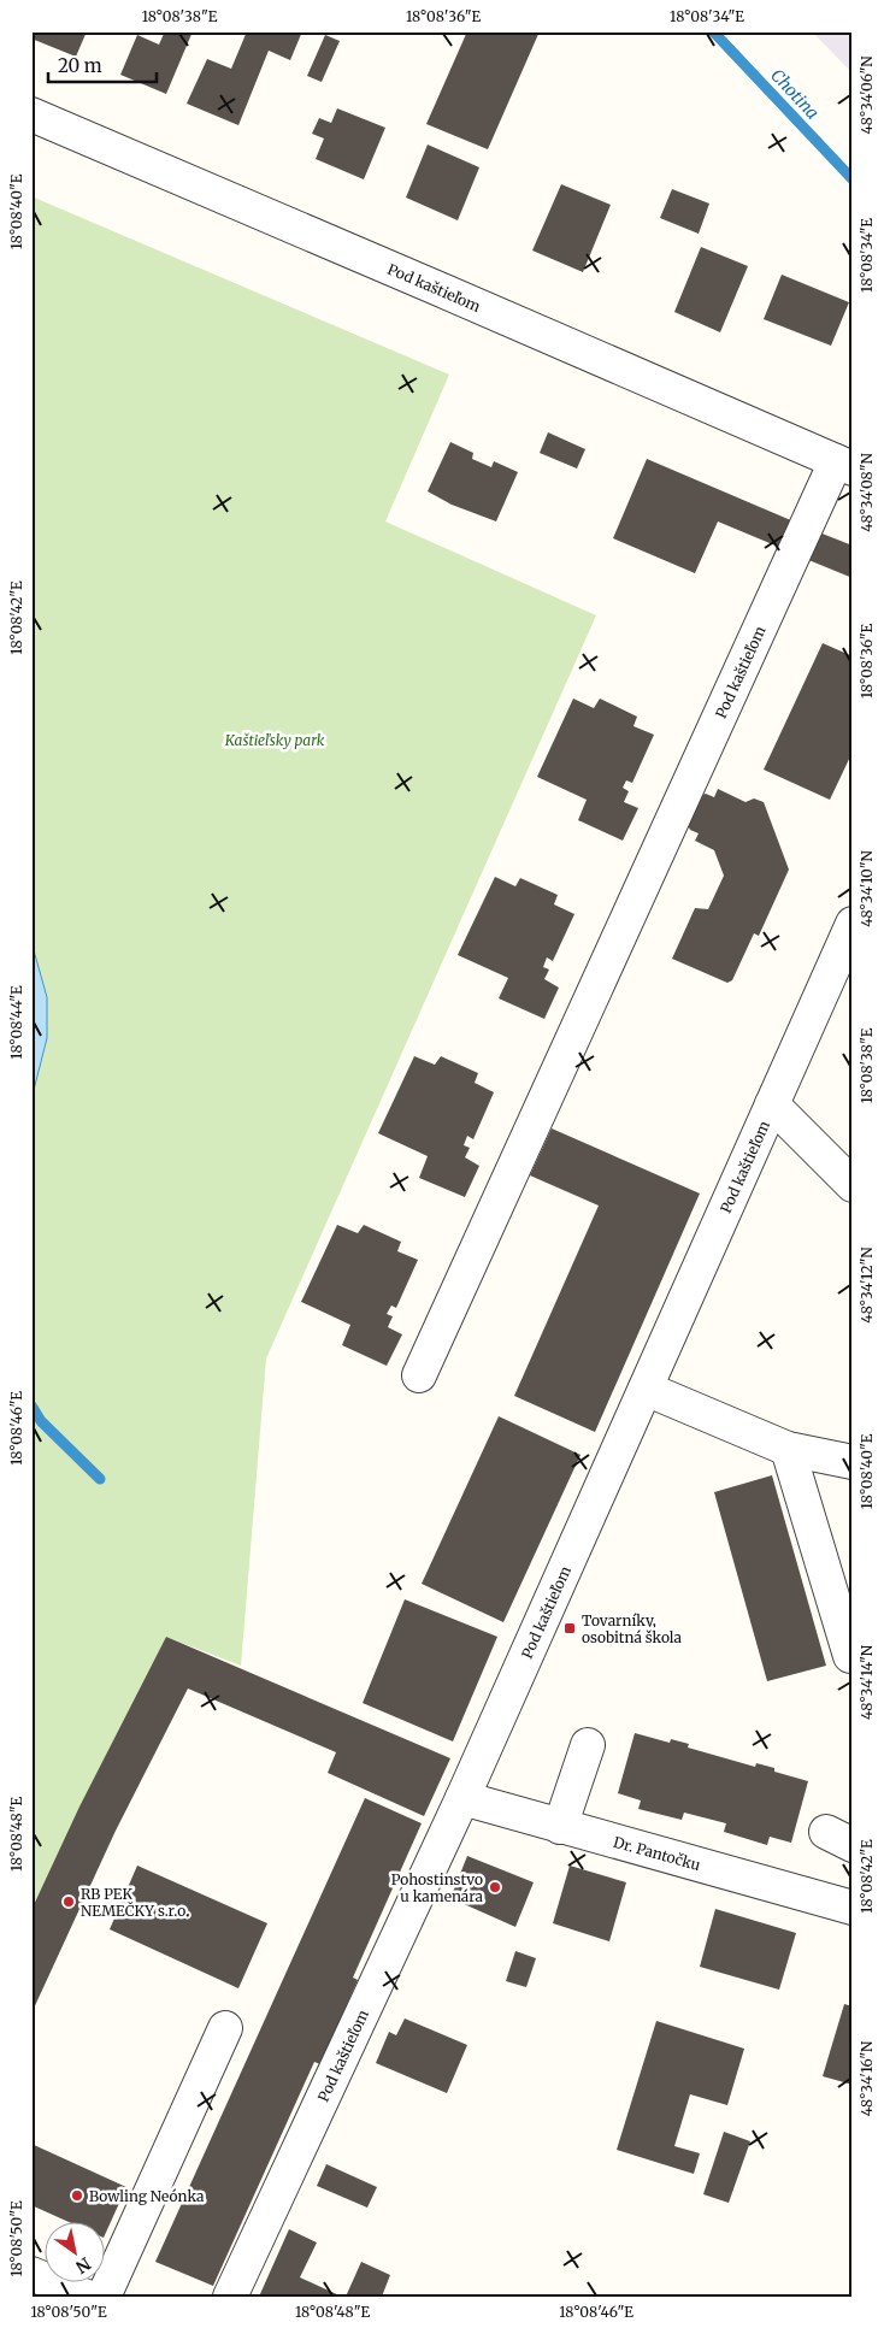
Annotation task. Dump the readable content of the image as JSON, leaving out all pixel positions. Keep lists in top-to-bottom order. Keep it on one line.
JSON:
{"streets":{"street":["Pod kaštieľom","Dr. Pantočku"]},"crossings":[["Pod kaštieľom","Dr. Pantočku"]],"water":["Chotina"],"parks":["Kaštieľsky park"],"places":{"transit":["Tovarníky, osobitná škola"],"other":["Pohostinstvo u kamenára","RB PEK NEMEČKY s.r.o.","Bowling Neónka"]},"scale_bar":"20 m","north":"bottom right","coordinates":["18°08'38\"E","18°08'36\"E","18°08'34\"E","48°34'06\"N","18°08'40\"E","48°34'08\"N","18°08'42\"E","48°34'10\"N","18°08'44\"E","48°34'12\"N","18°08'46\"E","48°34'14\"N","18°08'48\"E","48°34'16\"N","18°08'50\"E"]}
